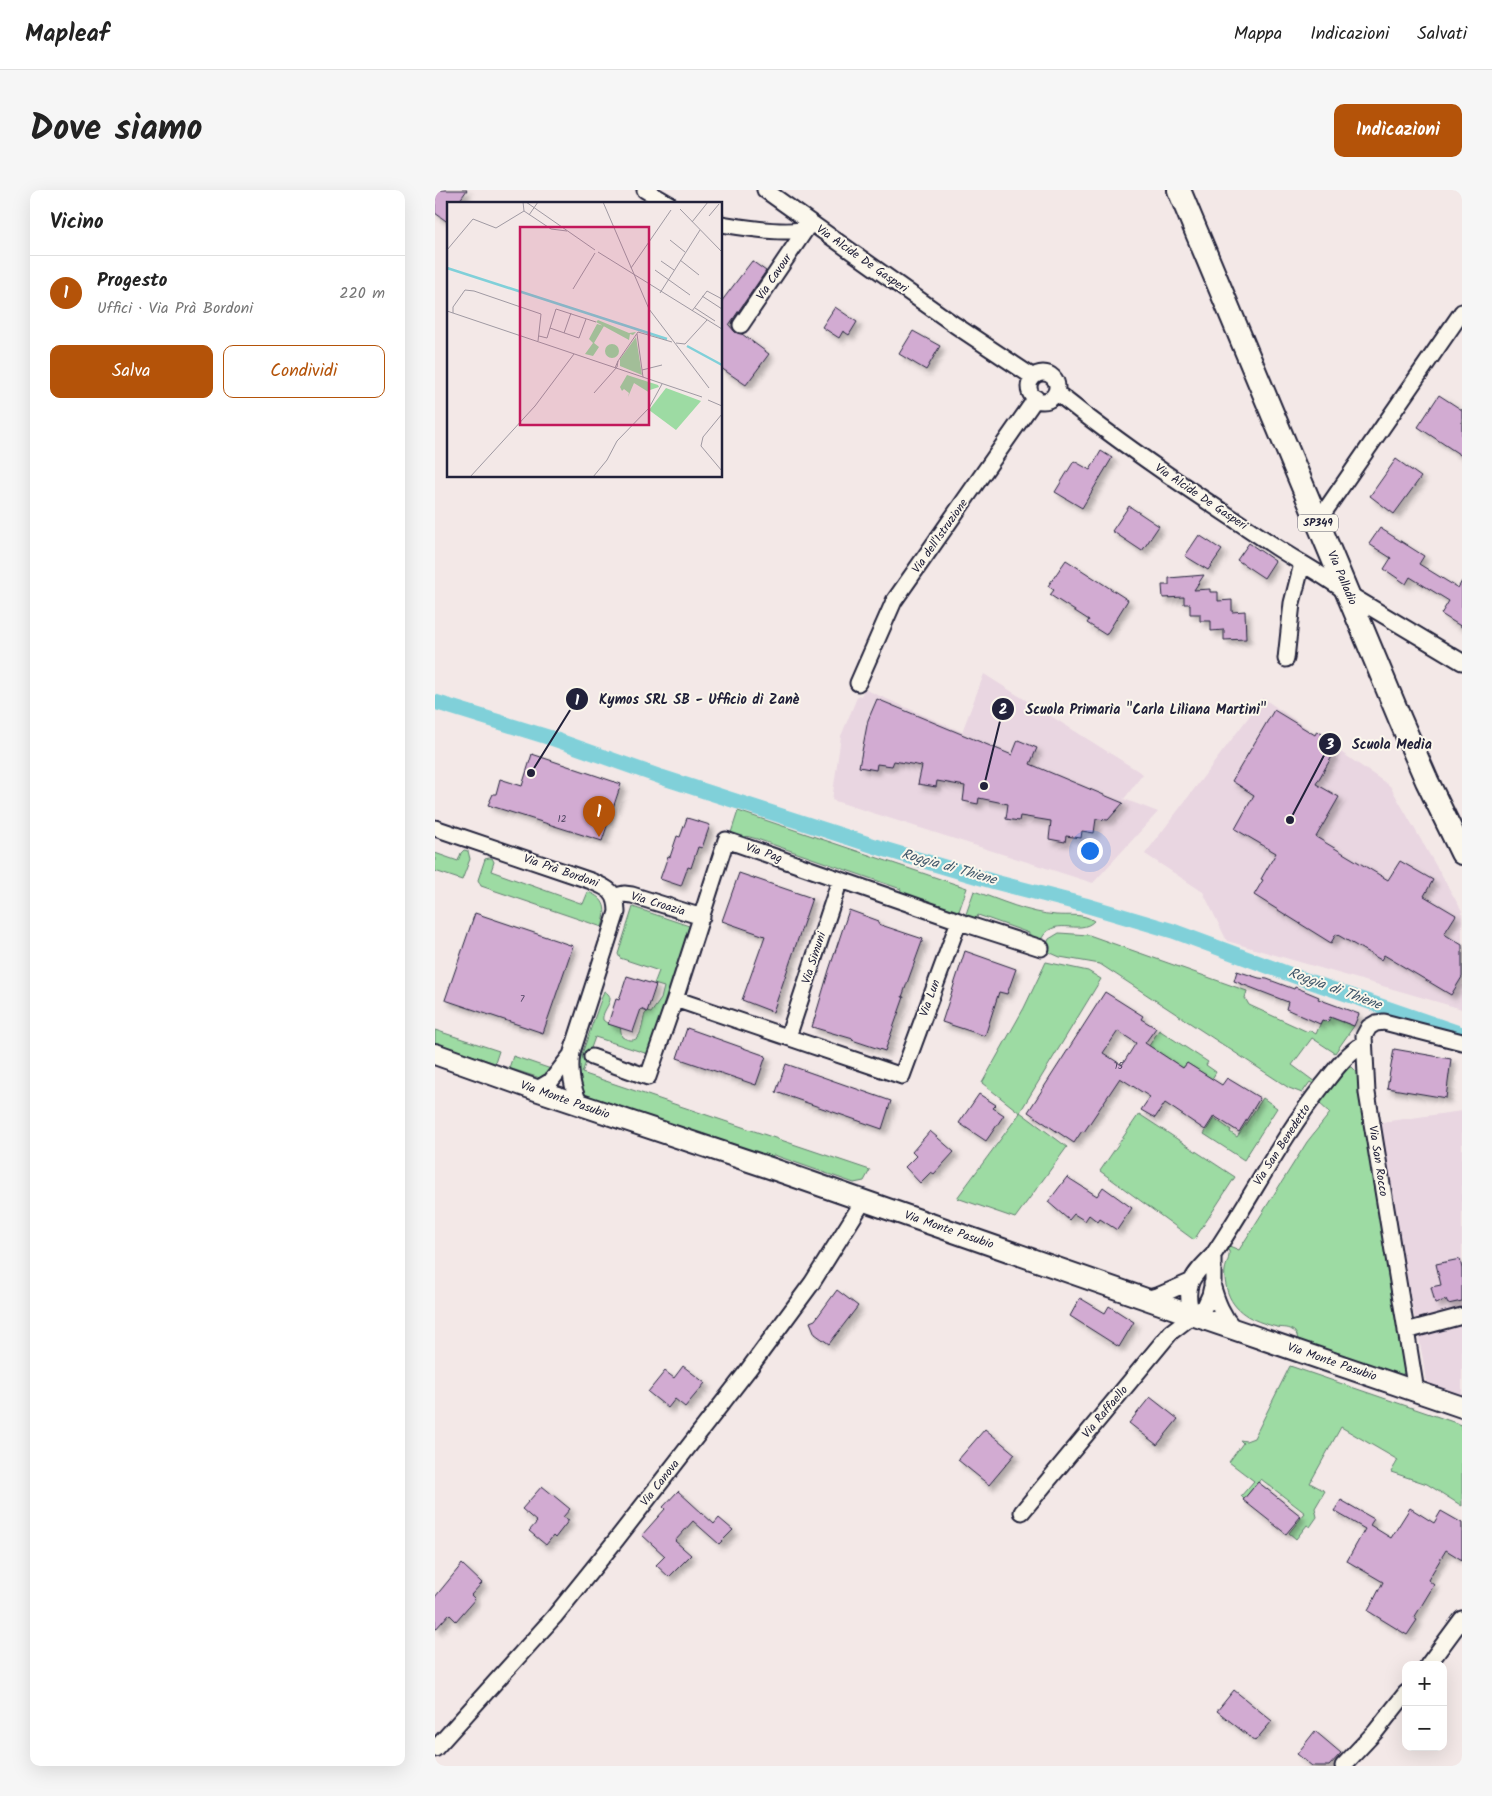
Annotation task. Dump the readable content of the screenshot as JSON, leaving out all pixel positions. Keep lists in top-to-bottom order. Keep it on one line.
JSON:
{"streets":{"main road":["SP349","Via Palladio","Via Monte Pasubio"],"street":["Via Alcide De Gasperi","Via Cavour","Via dell'Istruzione","Via Pag","Via Prà Bordoni","Via Croazia","Via Simuni","Via Lun","Via San Benedetto","Via San Rocco","Via Raffaello","Via Canova"]},"crossings":[["Via Alcide De Gasperi","Via Cavour"],["Via Alcide De Gasperi","Via dell'Istruzione"],["Via Alcide De Gasperi","Via Palladio"],["Via Pag","Via Croazia"],["Via Pag","Via Simuni"],["Via Pag","Via Lun"],["Via Prà Bordoni","Via Croazia"],["Via Simuni","Via Lun"],["Via Monte Pasubio","Via San Benedetto"],["Via Monte Pasubio","Via San Rocco"],["Via Monte Pasubio","Via Raffaello"],["Via Monte Pasubio","Via Canova"],["Via San Benedetto","Via San Rocco"],["Via San Benedetto","Via Raffaello"]],"water":["Roggia di Thiene"],"places":["Kymos SRL SB - Ufficio di Zanè","Scuola Primaria \"Carla Liliana Martini\"","Scuola Media"],"house_numbers":["12","7","15"],"page":{"header":"Mapleaf","nav":["Mappa","Indicazioni","Salvati"],"title":"Dove siamo","buttons":["Indicazioni",["Salva","Condividi"]],"heading":"Vicino","list":[{"mark":"1","name":"Progesto","note":"Uffici · Via Prà Bordoni","value":"220 m"}],"pins":"1","map_buttons":["+","−"]}}
